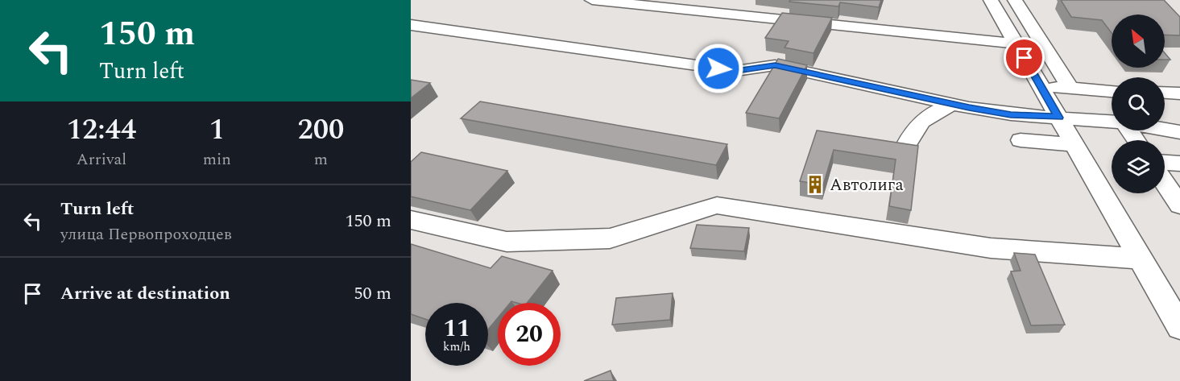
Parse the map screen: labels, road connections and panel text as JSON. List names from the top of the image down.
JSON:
{
  "places": {
    "building": ["Автолига"]
  },
  "north": "top left",
  "page": {
    "turn": ["150 m", "Turn left"],
    "eta": [
      "12:44",
      "Arrival",
      "1",
      "min",
      "200",
      "m"
    ],
    "list": [
      {
        "name": "Turn left",
        "note": "улица Первопроходцев",
        "value": "150 m"
      },
      {
        "name": "Arrive at destination",
        "value": "50 m"
      }
    ],
    "speed": "11 km/h",
    "limit": "20"
  }
}
